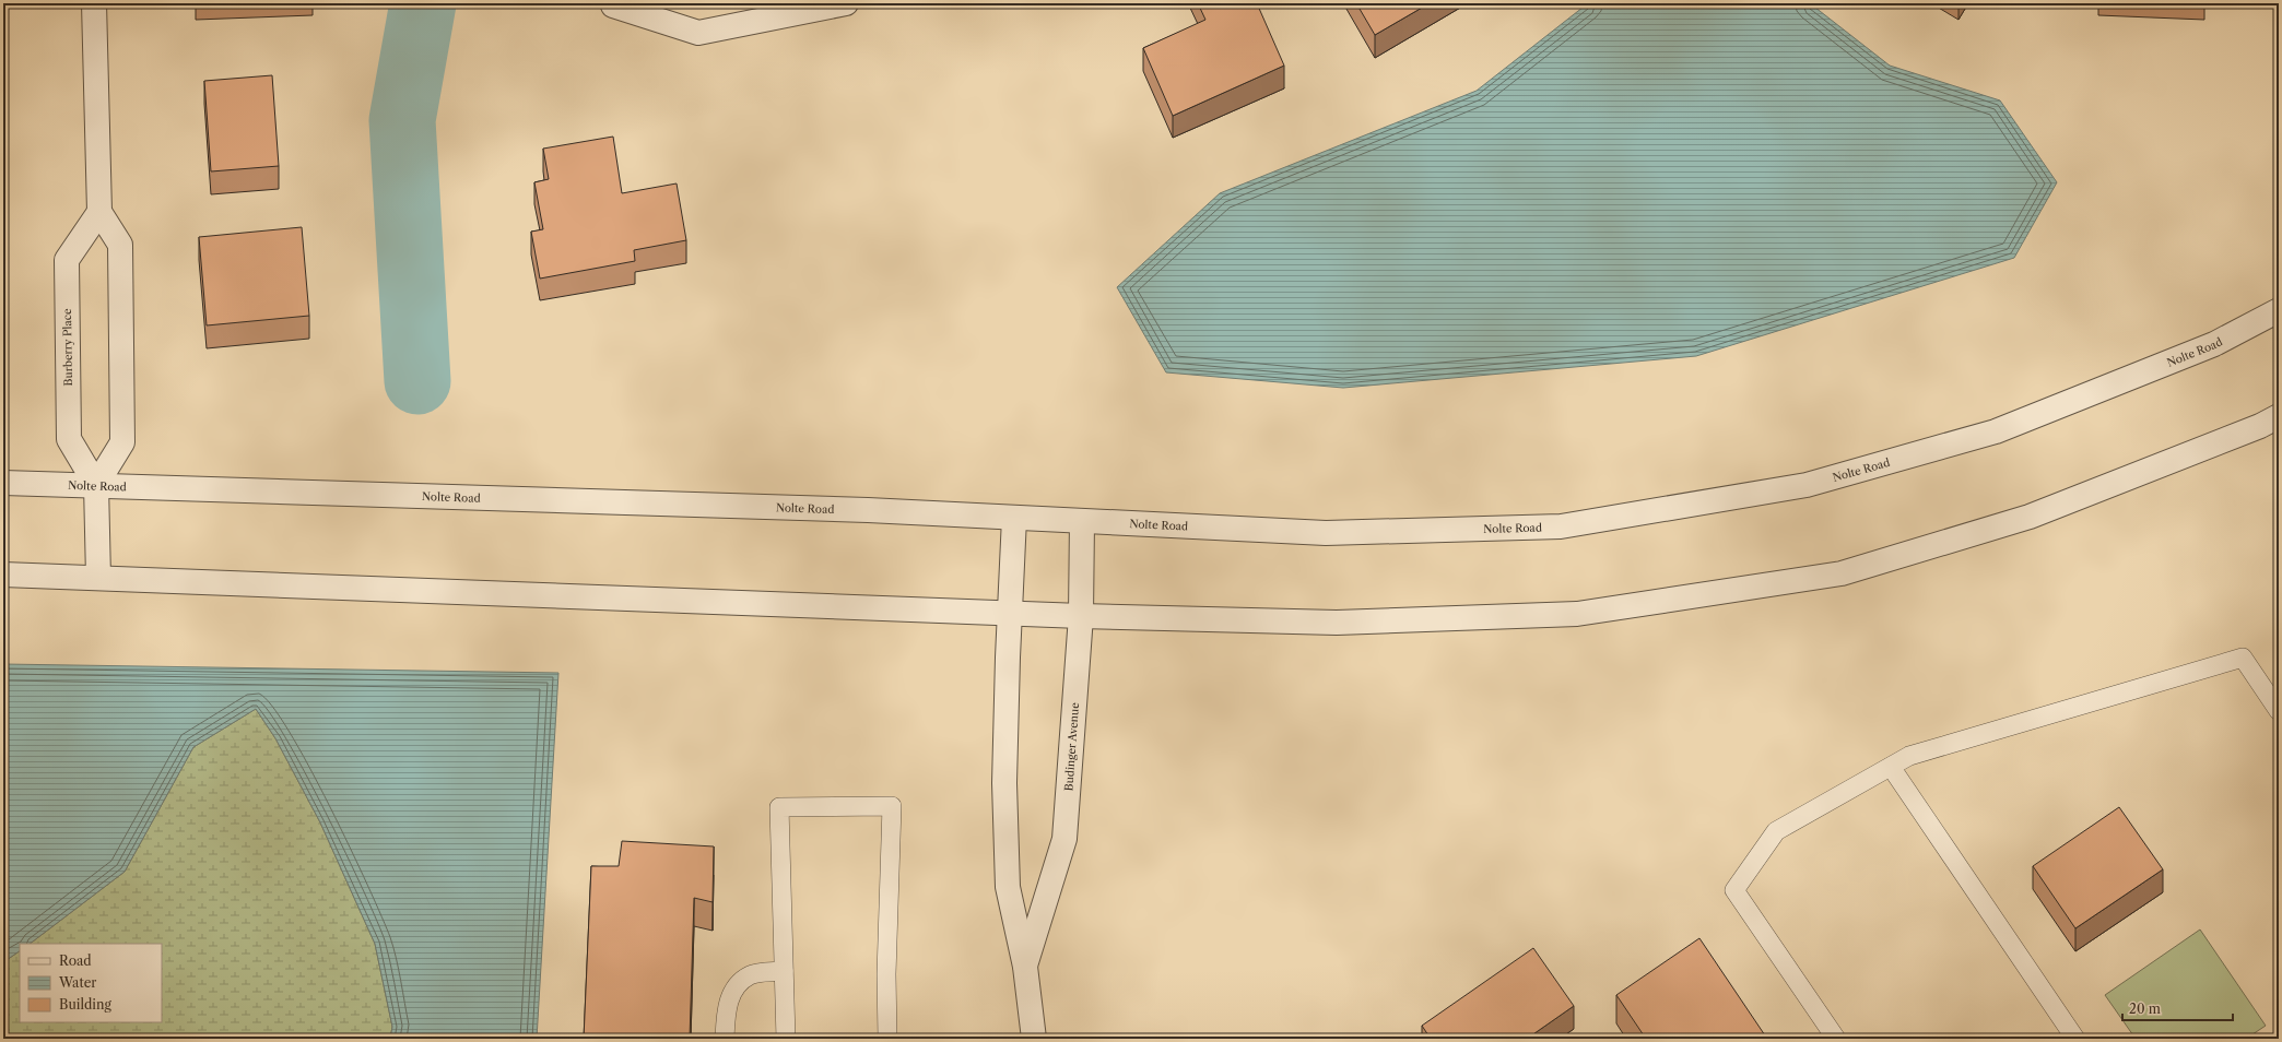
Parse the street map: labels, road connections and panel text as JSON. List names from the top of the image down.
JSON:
{
  "streets": {
    "street": ["Burberry Place", "Nolte Road", "Budinger Avenue"]
  },
  "crossings": [
    ["Burberry Place", "Nolte Road"],
    ["Nolte Road", "Budinger Avenue"]
  ],
  "legend": ["Road", "Water", "Building"],
  "scale_bar": "20 m"
}
